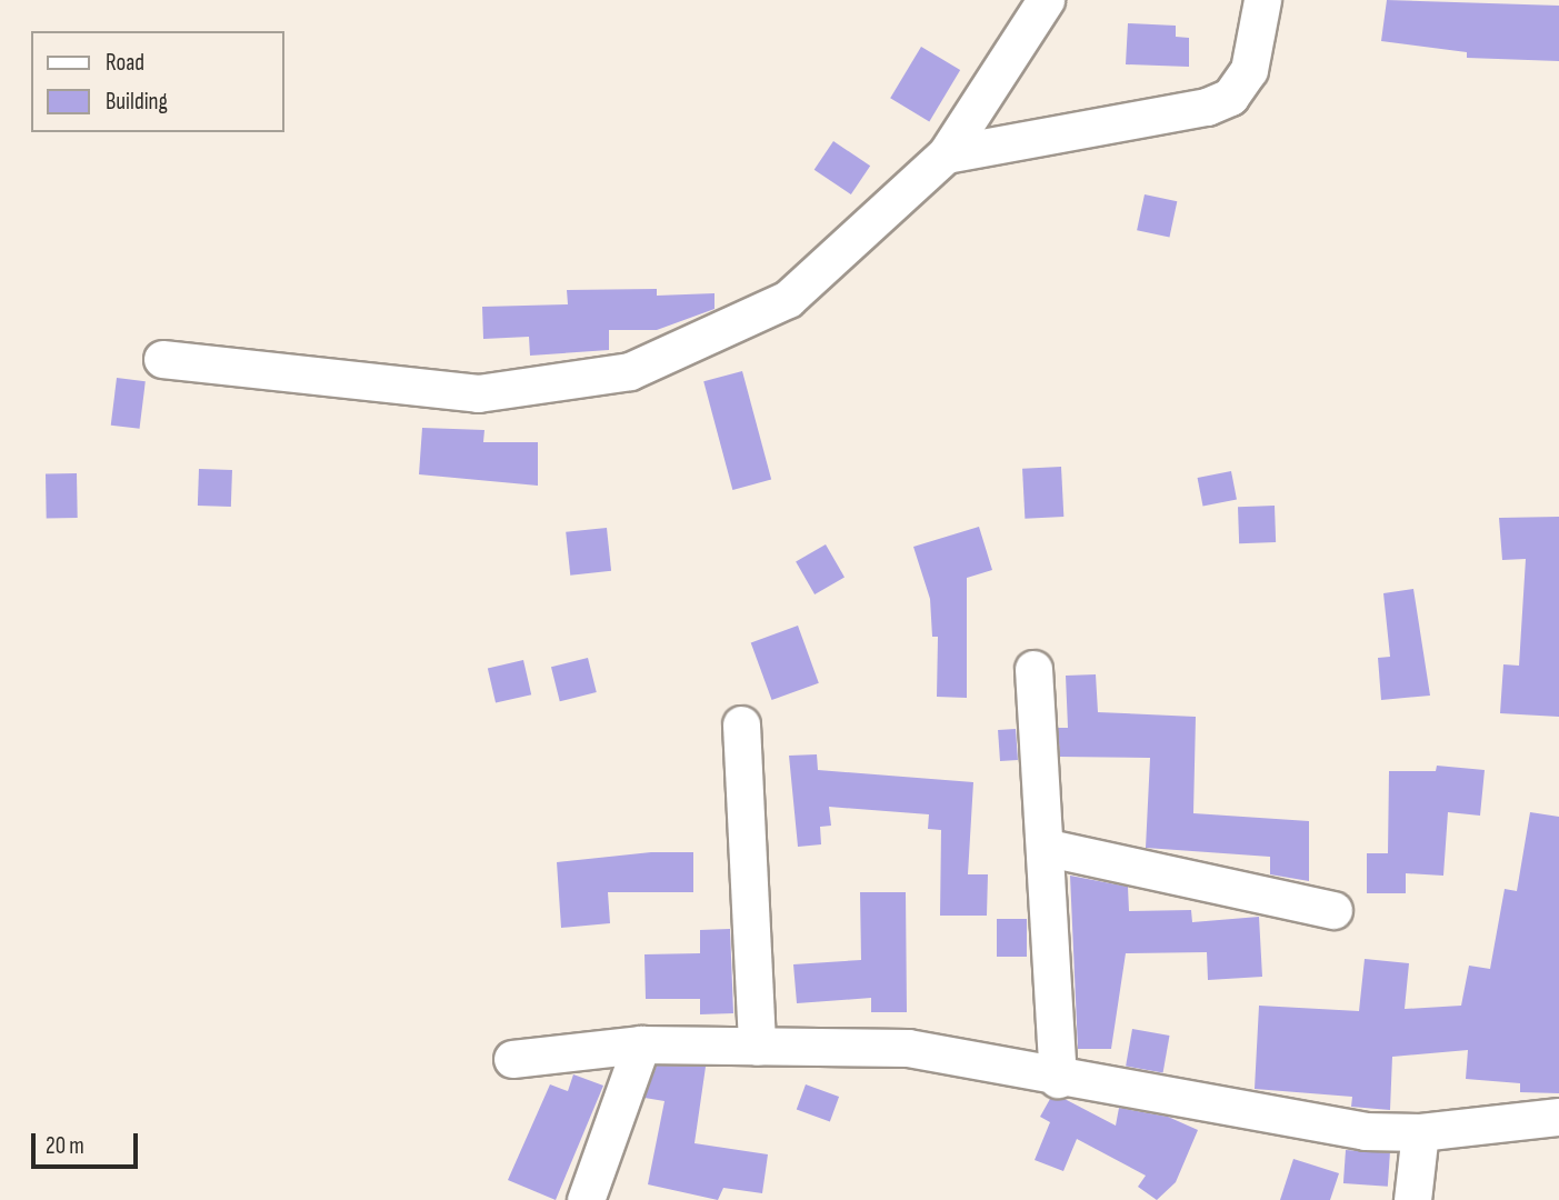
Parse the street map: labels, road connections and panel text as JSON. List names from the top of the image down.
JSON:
{
  "legend": ["Road", "Building"],
  "scale_bar": "20 m"
}
